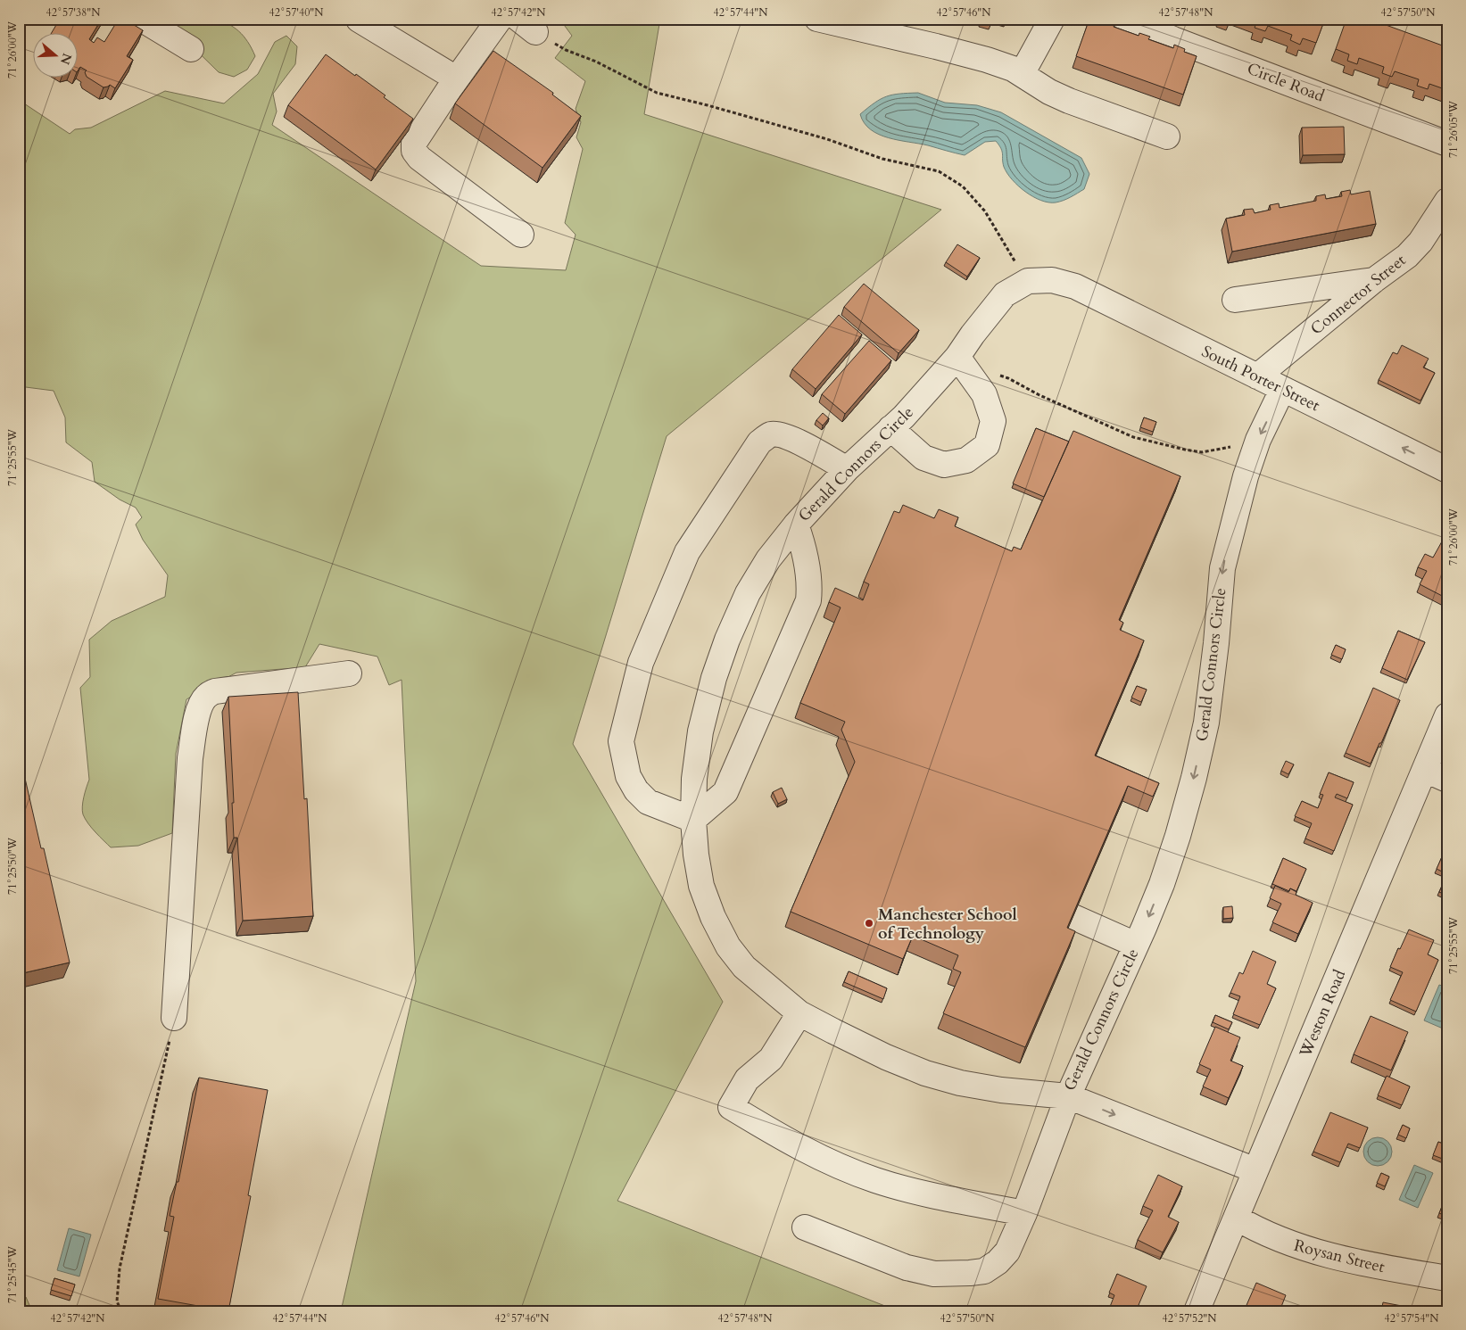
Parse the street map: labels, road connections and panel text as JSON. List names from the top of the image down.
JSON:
{
  "streets": {
    "street": [
      "Circle Road",
      "Connector Street",
      "South Porter Street",
      "Gerald Connors Circle",
      "Weston Road",
      "Roysan Street"
    ]
  },
  "crossings": [
    ["Connector Street", "South Porter Street"],
    ["South Porter Street", "Gerald Connors Circle"],
    ["Weston Road", "Roysan Street"]
  ],
  "one_way": ["South Porter Street"],
  "places": ["Manchester School of Technology"],
  "north": "right",
  "coordinates": [
    "42°57'38\"N",
    "42°57'40\"N",
    "42°57'42\"N",
    "42°57'44\"N",
    "42°57'46\"N",
    "42°57'48\"N",
    "42°57'50\"N",
    "71°26'00\"W",
    "71°26'05\"W",
    "71°25'55\"W",
    "71°25'50\"W",
    "71°25'45\"W",
    "42°57'52\"N",
    "42°57'54\"N"
  ]
}
